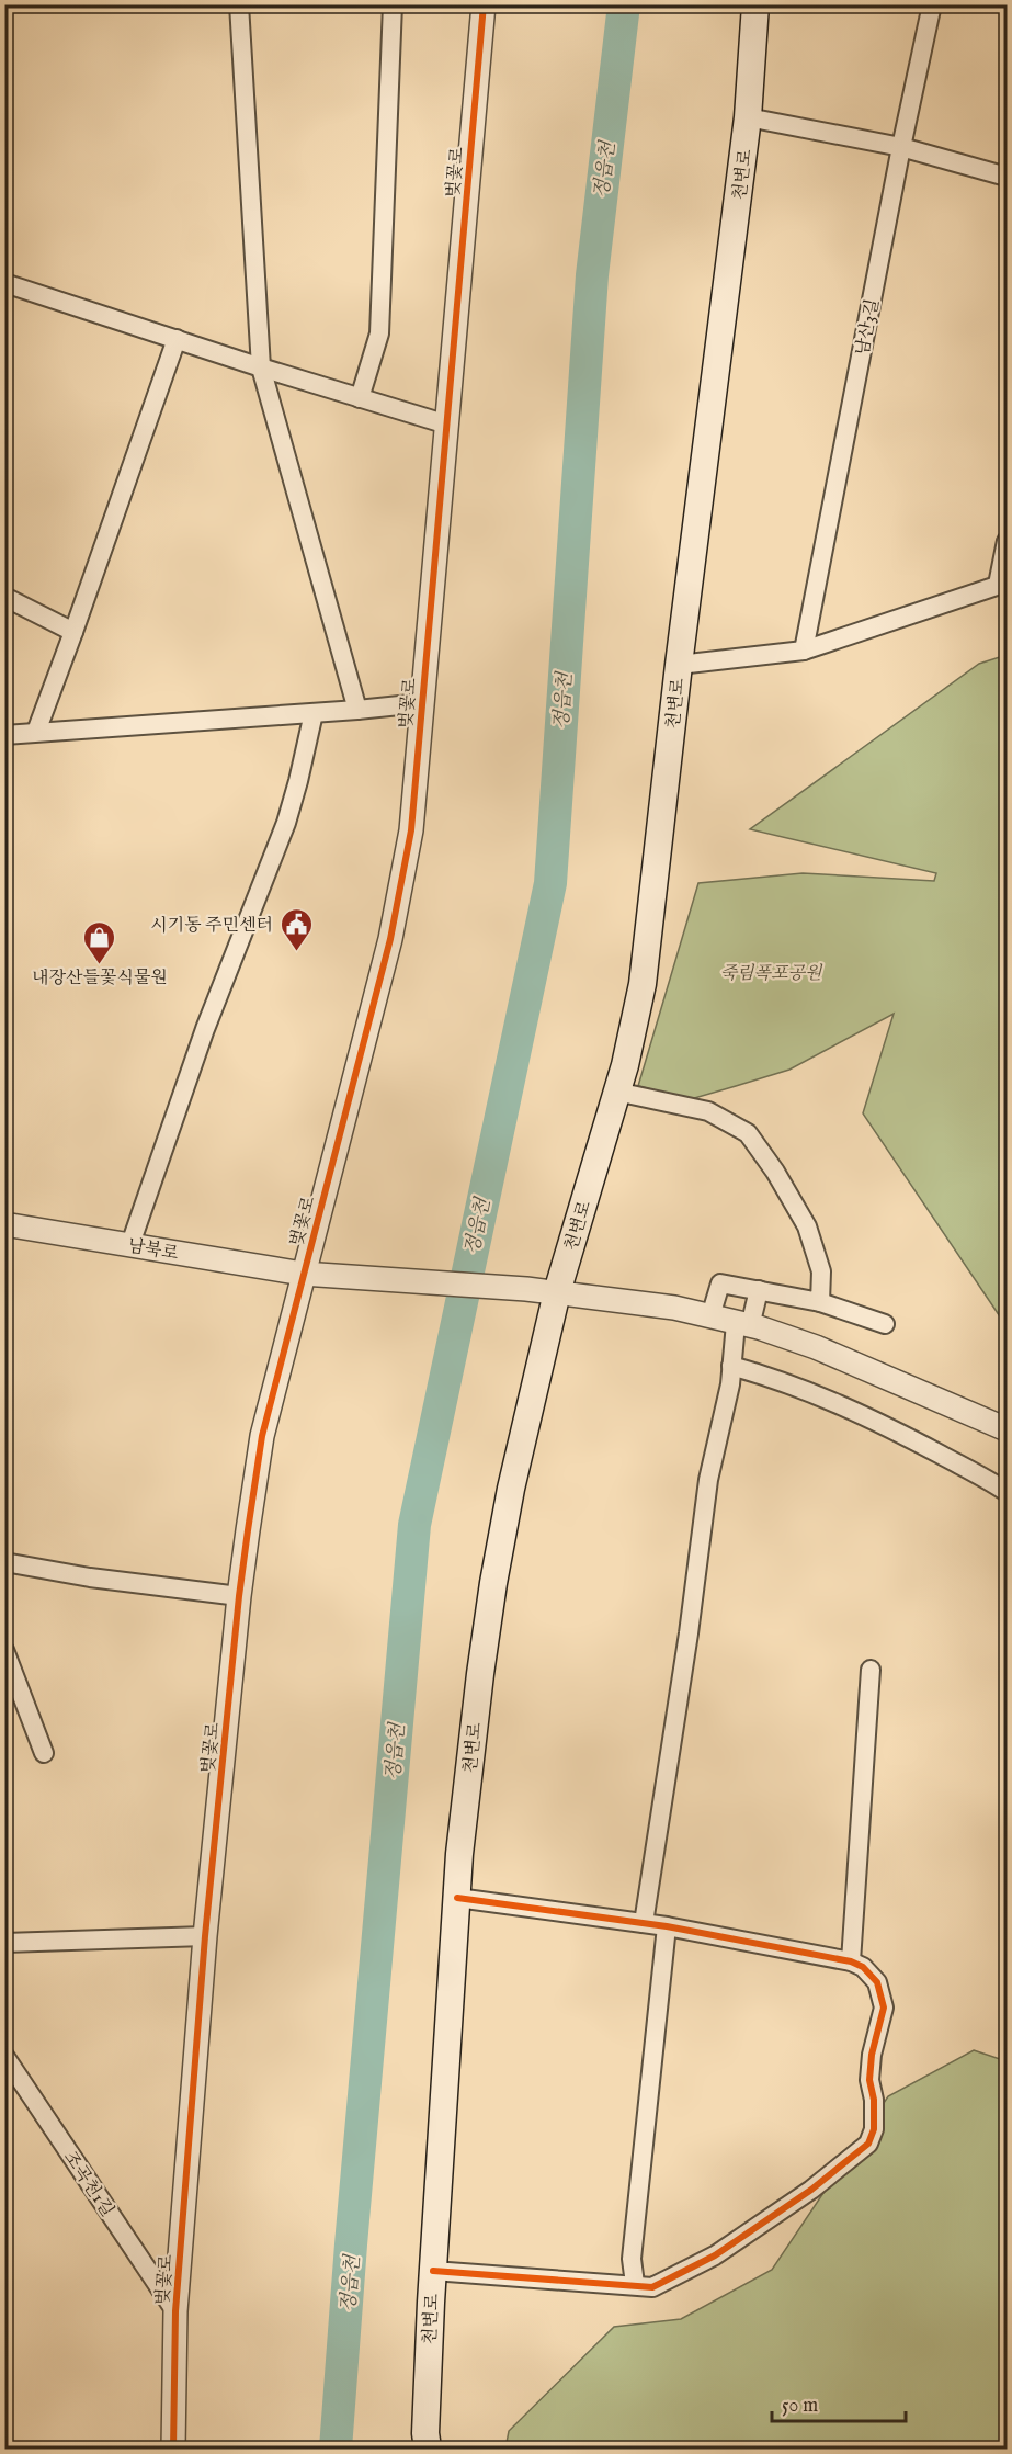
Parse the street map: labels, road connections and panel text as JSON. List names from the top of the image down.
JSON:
{
  "streets": {
    "main road": ["천변로"],
    "street": [
      "벚꽃로",
      "남산3길",
      "남북로",
      "조곡천1길"
    ]
  },
  "crossings": [
    ["벚꽃로", "남북로"],
    ["벚꽃로", "조곡천1길"],
    ["천변로", "남북로"]
  ],
  "water": ["정읍천"],
  "parks": ["죽림폭포공원"],
  "places": {
    "public building": ["시기동 주민센터"],
    "shop": ["내장산들꽃식물원"]
  },
  "scale_bar": "50 m"
}
